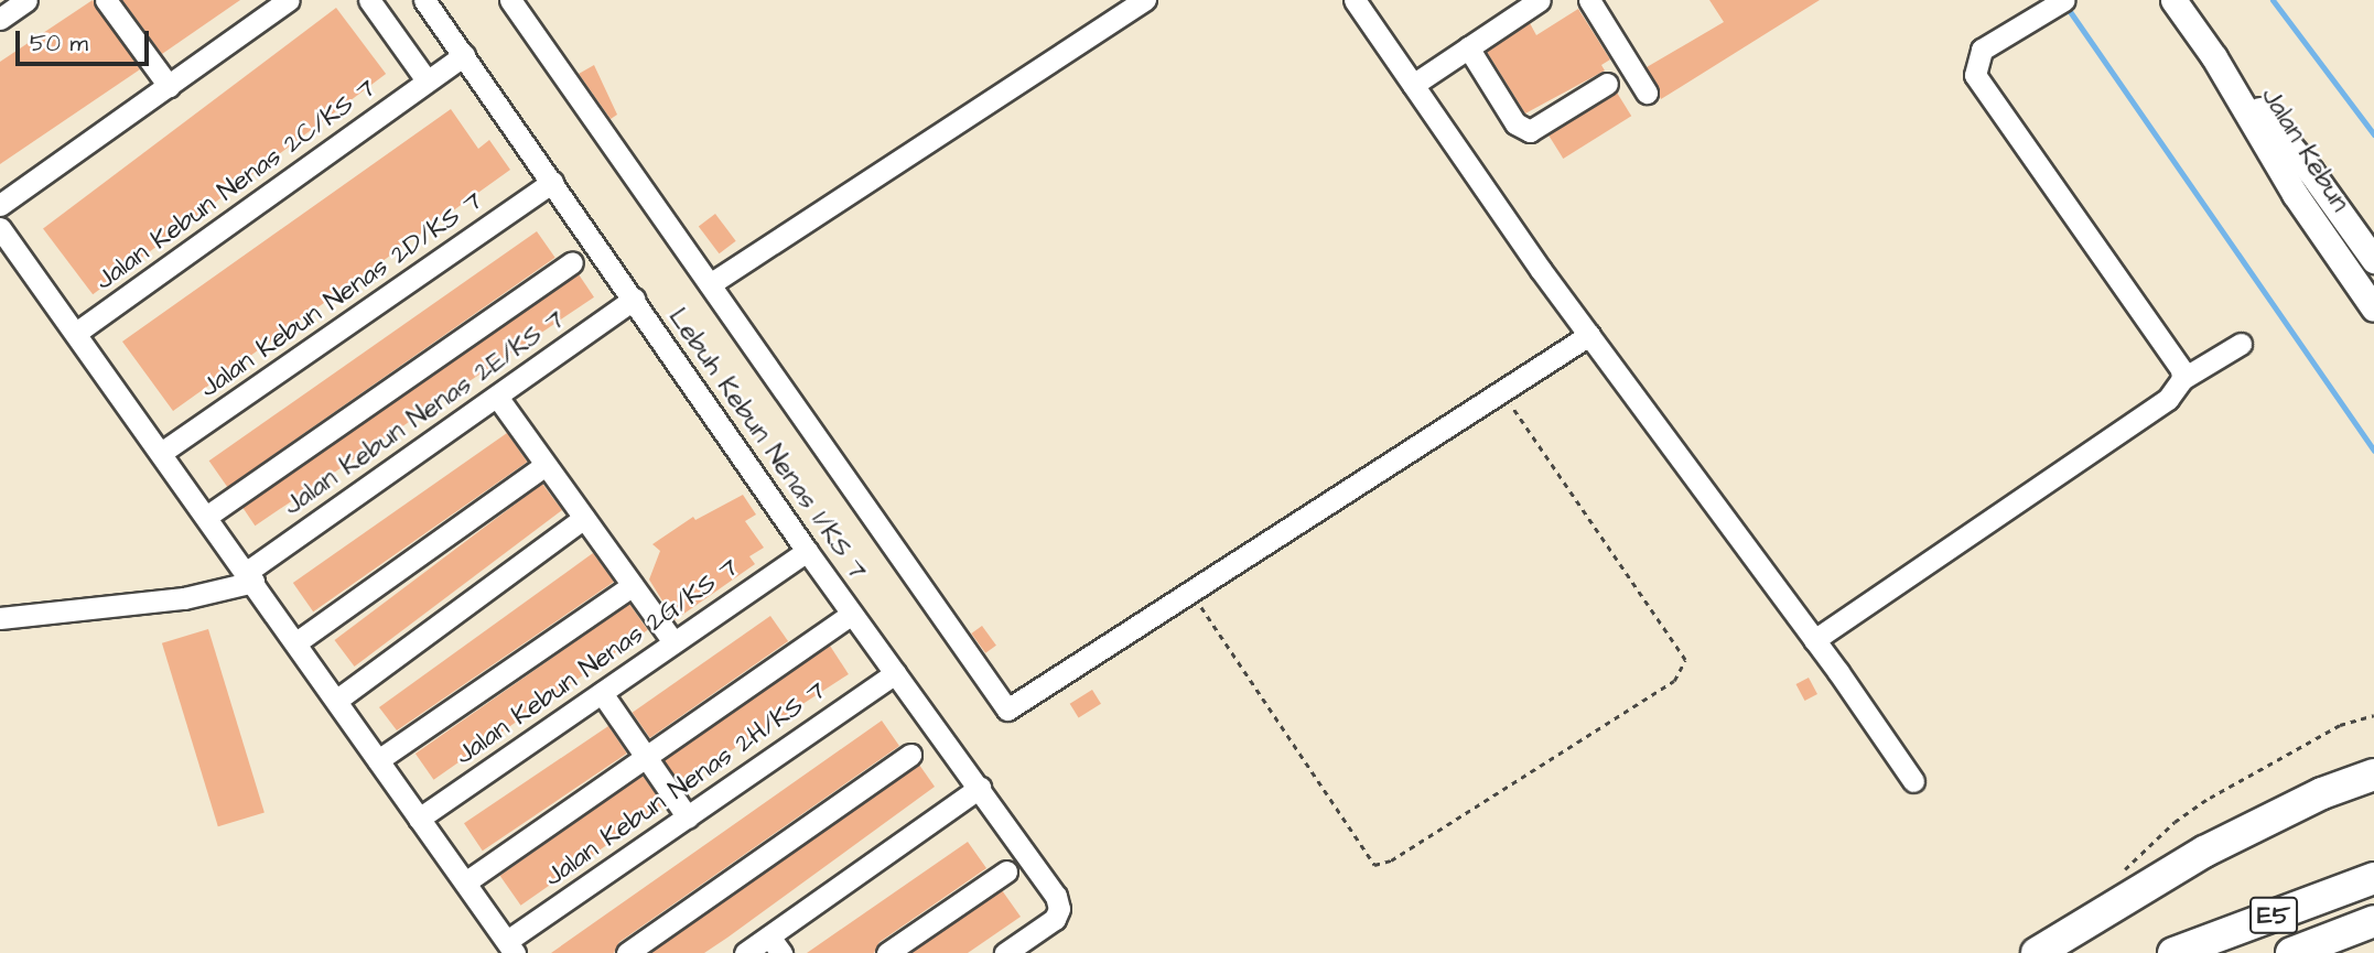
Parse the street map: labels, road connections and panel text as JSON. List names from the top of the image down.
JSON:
{
  "streets": {
    "highway": ["E5"],
    "main road": ["Jalan Kebun"],
    "street": [
      "Jalan Kebun Nenas 2C/KS 7",
      "Jalan Kebun Nenas 2D/KS 7",
      "Jalan Kebun Nenas 2E/KS 7",
      "Lebuh Kebun Nenas 1/KS 7",
      "Jalan Kebun Nenas 2G/KS 7",
      "Jalan Kebun Nenas 2H/KS 7"
    ]
  },
  "crossings": [
    ["Jalan Kebun Nenas 2C/KS 7", "Lebuh Kebun Nenas 1/KS 7"],
    ["Jalan Kebun Nenas 2D/KS 7", "Lebuh Kebun Nenas 1/KS 7"],
    ["Jalan Kebun Nenas 2E/KS 7", "Lebuh Kebun Nenas 1/KS 7"],
    ["Lebuh Kebun Nenas 1/KS 7", "Jalan Kebun Nenas 2G/KS 7"],
    ["Lebuh Kebun Nenas 1/KS 7", "Jalan Kebun Nenas 2H/KS 7"]
  ],
  "scale_bar": "50 m"
}
